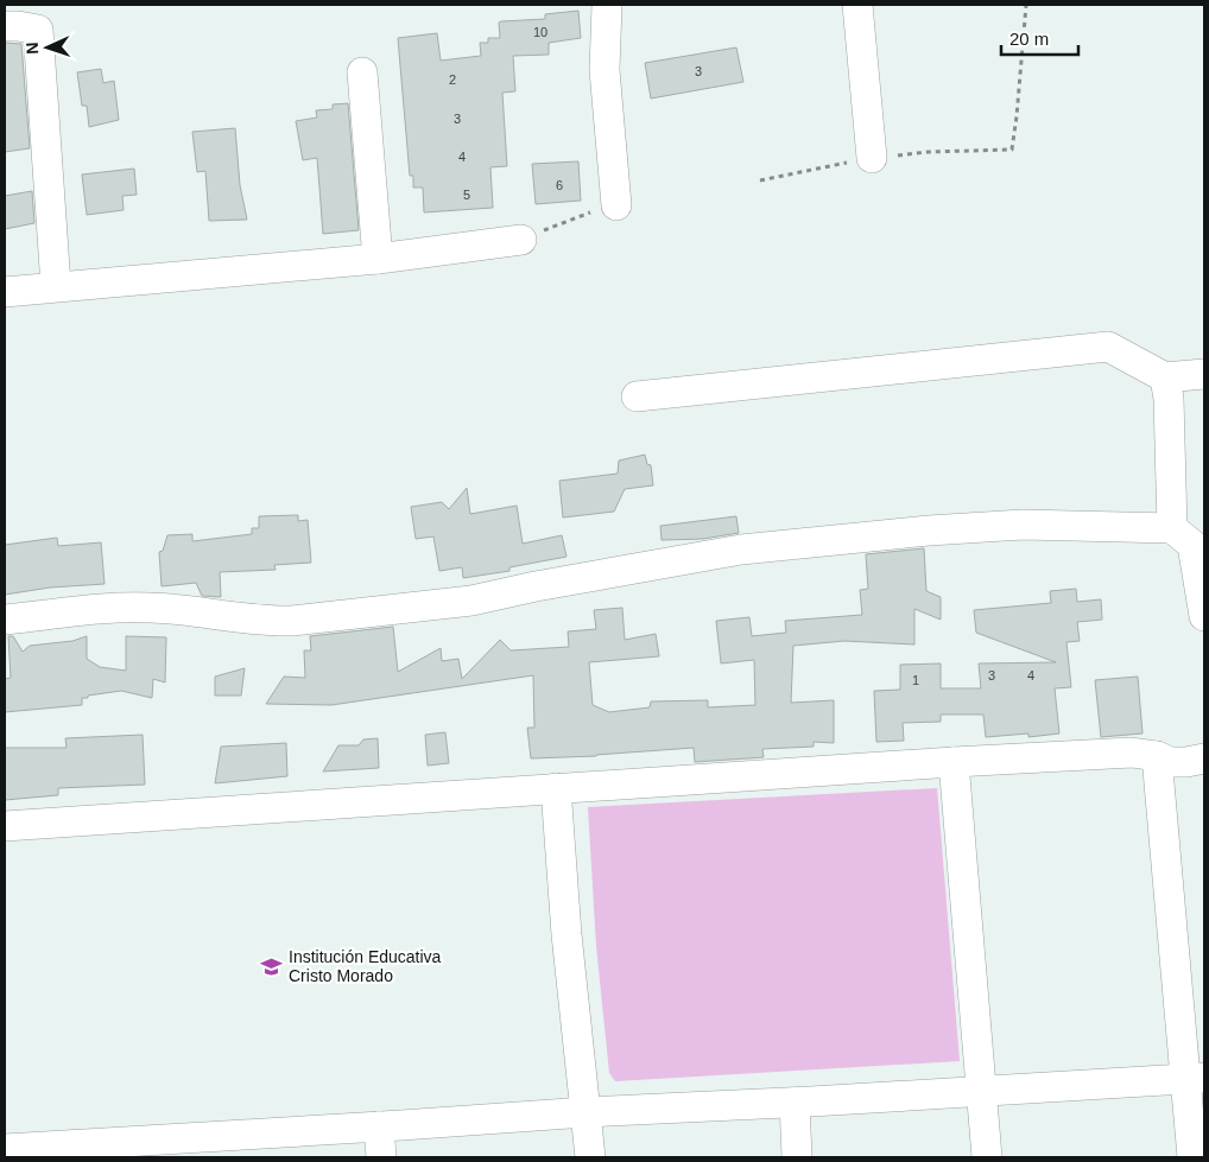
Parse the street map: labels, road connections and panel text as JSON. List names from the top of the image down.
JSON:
{
  "places": {
    "school or university": ["Institución Educativa Cristo Morado"]
  },
  "house_numbers": [
    "10",
    "3",
    "2",
    "3",
    "4",
    "6",
    "5",
    "3",
    "4",
    "1"
  ],
  "scale_bar": "20 m",
  "north": "left"
}
